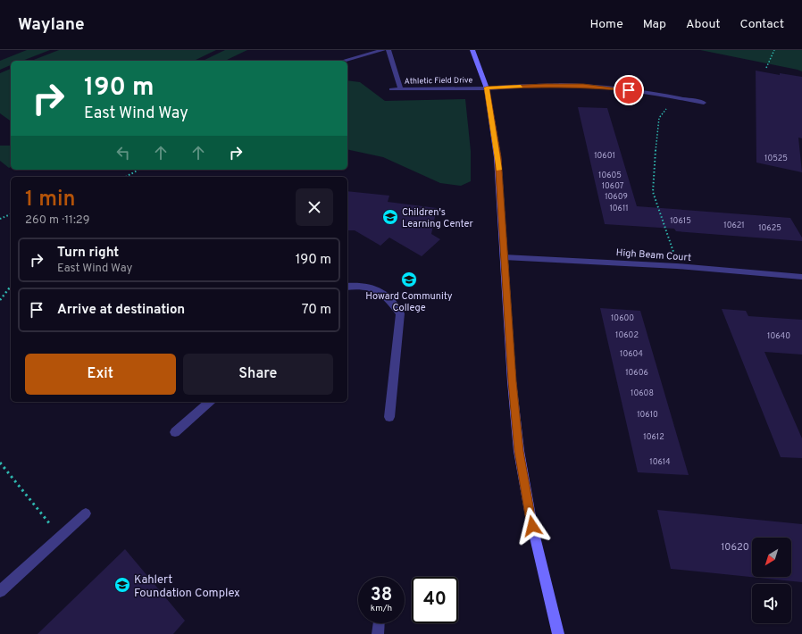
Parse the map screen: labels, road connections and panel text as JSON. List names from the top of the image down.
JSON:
{
  "streets": {
    "street": ["Athletic Field Drive", "High Beam Court"]
  },
  "places": {
    "school or university": ["Children's Learning Center", "Howard Community College", "Kahlert Foundation Complex"]
  },
  "house_numbers": [
    "10601",
    "10525",
    "10605",
    "10607",
    "10609",
    "10611",
    "10615",
    "10621",
    "10625",
    "10600",
    "10602",
    "10640",
    "10604",
    "10606",
    "10608",
    "10610",
    "10612",
    "10614",
    "10620"
  ],
  "north": "bottom left",
  "page": {
    "header": "Waylane",
    "nav": [
      "Home",
      "Map",
      "About",
      "Contact"
    ],
    "turn": ["190 m", "East Wind Way"],
    "heading": ["1 min", "260 m · 11:29"],
    "list": [
      {
        "name": "Turn right",
        "note": "East Wind Way",
        "value": "190 m"
      },
      {
        "name": "Arrive at destination",
        "value": "70 m"
      }
    ],
    "buttons": ["Exit", "Share"],
    "speed": "38 km/h",
    "limit": "40"
  }
}
